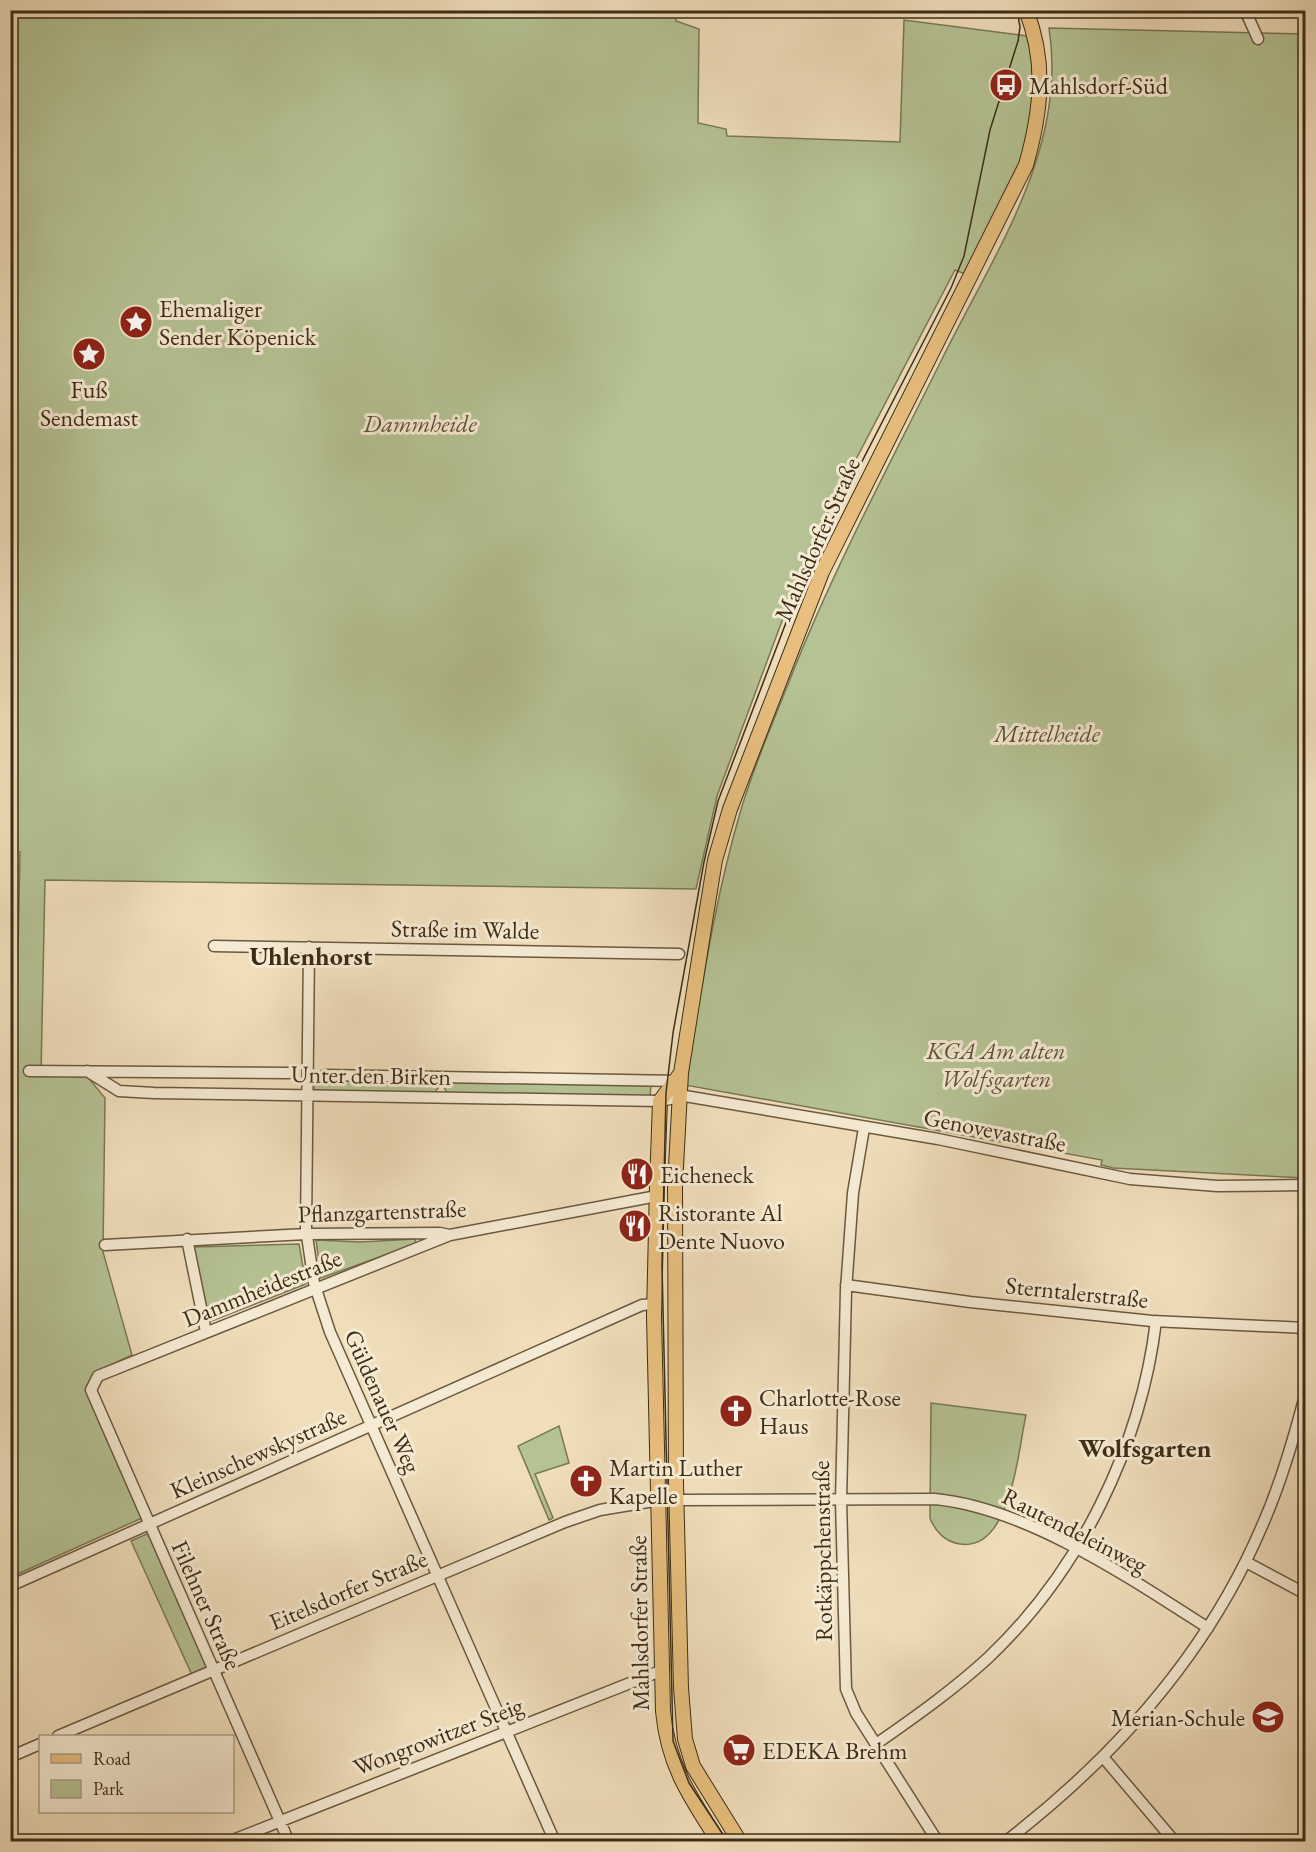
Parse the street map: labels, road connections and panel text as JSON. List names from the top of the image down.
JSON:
{
  "streets": {
    "main road": ["Mahlsdorfer Straße"],
    "street": [
      "Straße im Walde",
      "Unter den Birken",
      "Genovevastraße",
      "Pflanzgartenstraße",
      "Dammheidestraße",
      "Sterntalerstraße",
      "Güldenauer Weg",
      "Kleinschewskystraße",
      "Rautendeleinweg",
      "Rotkäppchenstraße",
      "Eitelsdorfer Straße",
      "Filehner Straße",
      "Wongrowitzer Steig"
    ]
  },
  "crossings": [
    ["Mahlsdorfer Straße", "Unter den Birken"],
    ["Mahlsdorfer Straße", "Genovevastraße"],
    ["Mahlsdorfer Straße", "Pflanzgartenstraße"],
    ["Mahlsdorfer Straße", "Kleinschewskystraße"],
    ["Mahlsdorfer Straße", "Rautendeleinweg"],
    ["Mahlsdorfer Straße", "Eitelsdorfer Straße"],
    ["Mahlsdorfer Straße", "Wongrowitzer Steig"],
    ["Straße im Walde", "Güldenauer Weg"],
    ["Unter den Birken", "Genovevastraße"],
    ["Unter den Birken", "Güldenauer Weg"],
    ["Genovevastraße", "Rotkäppchenstraße"],
    ["Pflanzgartenstraße", "Dammheidestraße"],
    ["Pflanzgartenstraße", "Güldenauer Weg"],
    ["Dammheidestraße", "Güldenauer Weg"],
    ["Dammheidestraße", "Filehner Straße"],
    ["Sterntalerstraße", "Rotkäppchenstraße"],
    ["Güldenauer Weg", "Kleinschewskystraße"],
    ["Güldenauer Weg", "Eitelsdorfer Straße"],
    ["Güldenauer Weg", "Wongrowitzer Steig"],
    ["Kleinschewskystraße", "Filehner Straße"],
    ["Rautendeleinweg", "Rotkäppchenstraße"],
    ["Eitelsdorfer Straße", "Filehner Straße"],
    ["Filehner Straße", "Wongrowitzer Steig"]
  ],
  "districts": ["Uhlenhorst", "Wolfsgarten"],
  "parks": ["Dammheide", "Mittelheide", "KGA Am alten Wolfsgarten"],
  "places": {
    "bus stop": ["Mahlsdorf-Süd"],
    "place": ["Ehemaliger Sender Köpenick", "Fuß Sendemast"],
    "restaurant": ["Eicheneck", "Ristorante Al Dente Nuovo"],
    "church": ["Charlotte-Rose Haus", "Martin Luther Kapelle"],
    "school or university": ["Merian-Schule"],
    "supermarket": ["EDEKA Brehm"]
  },
  "legend": ["Road", "Park"]
}
